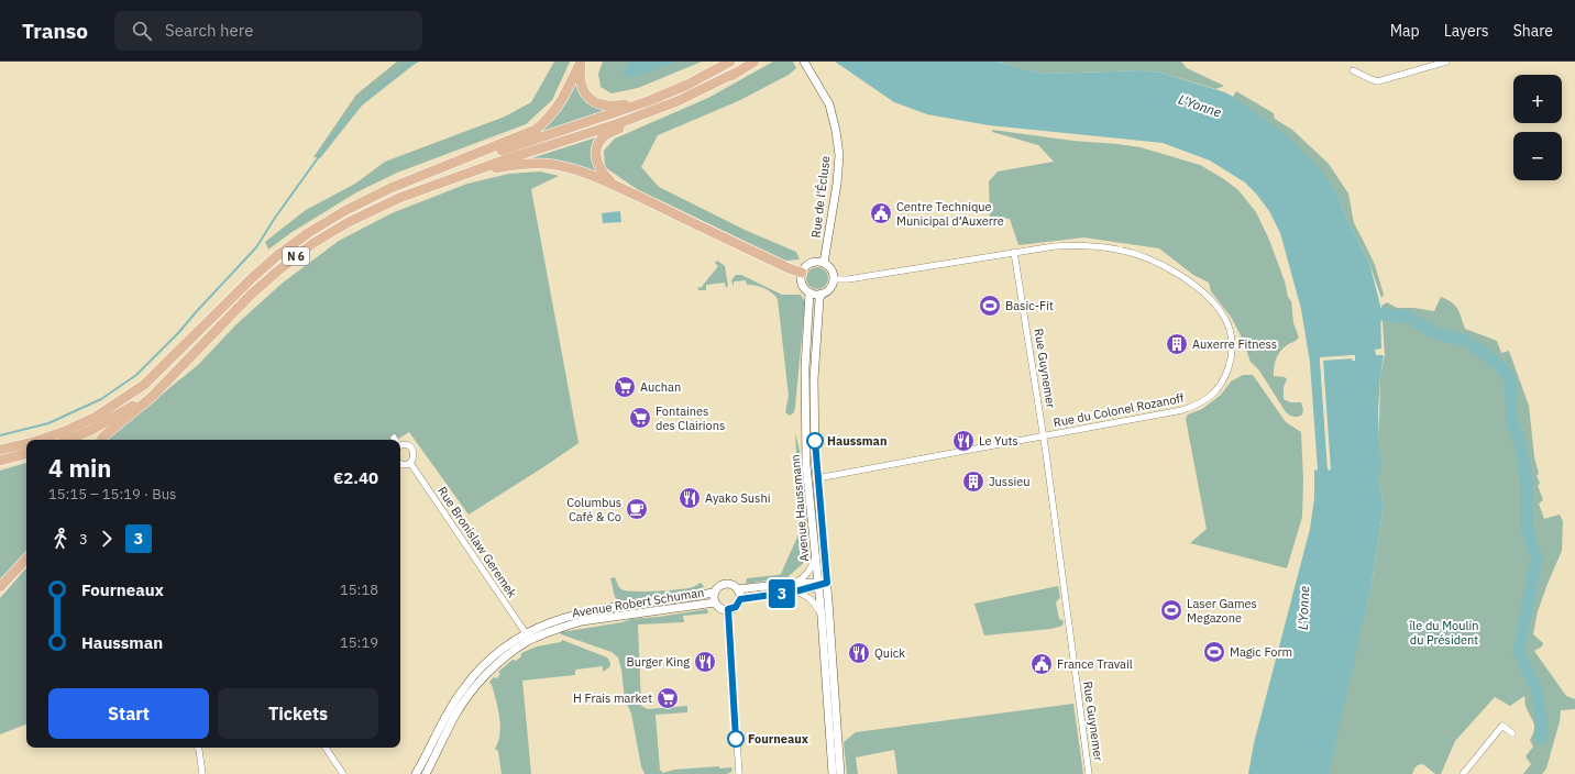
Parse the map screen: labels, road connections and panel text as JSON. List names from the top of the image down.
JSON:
{
  "streets": {
    "main road": ["N 6"],
    "street": [
      "Rue de l'Écluse",
      "Rue Guynemer",
      "Rue du Colonel Rozanoff",
      "Avenue Haussmann",
      "Rue Bronislaw Geremek",
      "Avenue Robert Schuman"
    ]
  },
  "crossings": [
    ["Rue de l'Écluse", "Avenue Haussmann"],
    ["Rue Guynemer", "Rue du Colonel Rozanoff"],
    ["Rue du Colonel Rozanoff", "Avenue Haussmann"],
    ["Rue Bronislaw Geremek", "Avenue Robert Schuman"]
  ],
  "water": ["L'Yonne"],
  "parks": ["île du Moulin du Président"],
  "places": {
    "public building": ["Centre Technique Municipal d’Auxerre", "France Travail"],
    "sports": ["Basic-Fit", "Laser Games Megazone", "Magic Form"],
    "building": ["Auxerre Fitness", "Jussieu"],
    "supermarket": ["Auchan", "Fontaines des Clairions", "H Frais market"],
    "other": ["Haussman", "Fourneaux"],
    "restaurant": [
      "Le Yuts",
      "Ayako Sushi",
      "Quick",
      "Burger King"
    ],
    "cafe": ["Columbus Café & Co"]
  },
  "lines": ["bus line 3"],
  "page": {
    "header": "Transo",
    "search": "Search here",
    "nav": ["Map", "Layers", "Share"],
    "on_map": "3",
    "map_buttons": ["+", "−"],
    "heading": ["4 min", "15:15 – 15:19 · Bus", "€2.40"],
    "legs": ["3", "3"],
    "list": [
      {
        "name": "Fourneaux",
        "value": "15:18"
      },
      {
        "name": "Haussman",
        "value": "15:19"
      }
    ],
    "buttons": ["Start", "Tickets"]
  }
}
